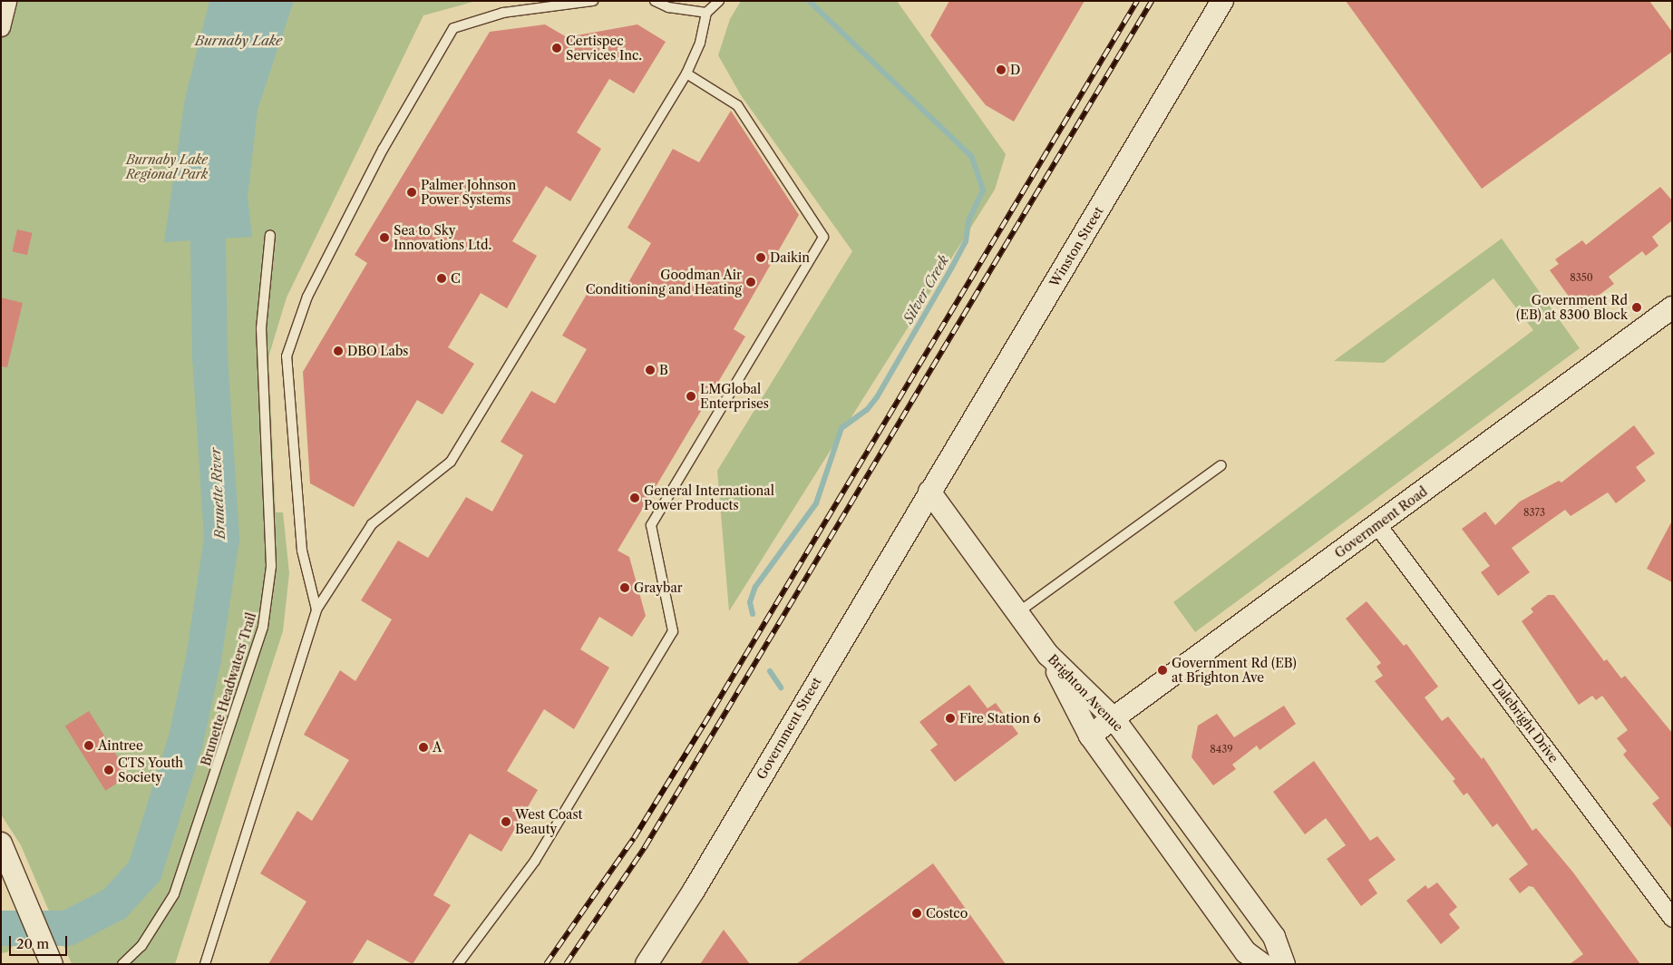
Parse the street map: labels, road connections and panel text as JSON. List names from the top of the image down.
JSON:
{
  "streets": {
    "street": [
      "Winston Street",
      "Government Road",
      "Brighton Avenue",
      "Dalebright Drive",
      "Government Street"
    ],
    "lane": ["Brunette Headwaters Trail"]
  },
  "crossings": [
    ["Winston Street", "Brighton Avenue"],
    ["Winston Street", "Government Street"],
    ["Government Road", "Brighton Avenue"],
    ["Government Road", "Dalebright Drive"],
    ["Brighton Avenue", "Government Street"]
  ],
  "water": ["Burnaby Lake", "Silver Creek", "Brunette River"],
  "parks": ["Burnaby Lake Regional Park"],
  "places": [
    "Certispec Services Inc.",
    "D",
    "Palmer Johnson Power Systems",
    "Sea to Sky Innovations Ltd.",
    "Daikin",
    "C",
    "Goodman Air Conditioning and Heating",
    "Government Rd (EB) at 8300 Block",
    "DBO Labs",
    "B",
    "LMGlobal Enterprises",
    "General International Power Products",
    "Graybar",
    "Government Rd (EB) at Brighton Ave",
    "Fire Station 6",
    "Aintree",
    "A",
    "CTS Youth Society",
    "West Coast Beauty",
    "Costco"
  ],
  "house_numbers": ["8350", "8373", "8439"],
  "scale_bar": "20 m"
}
